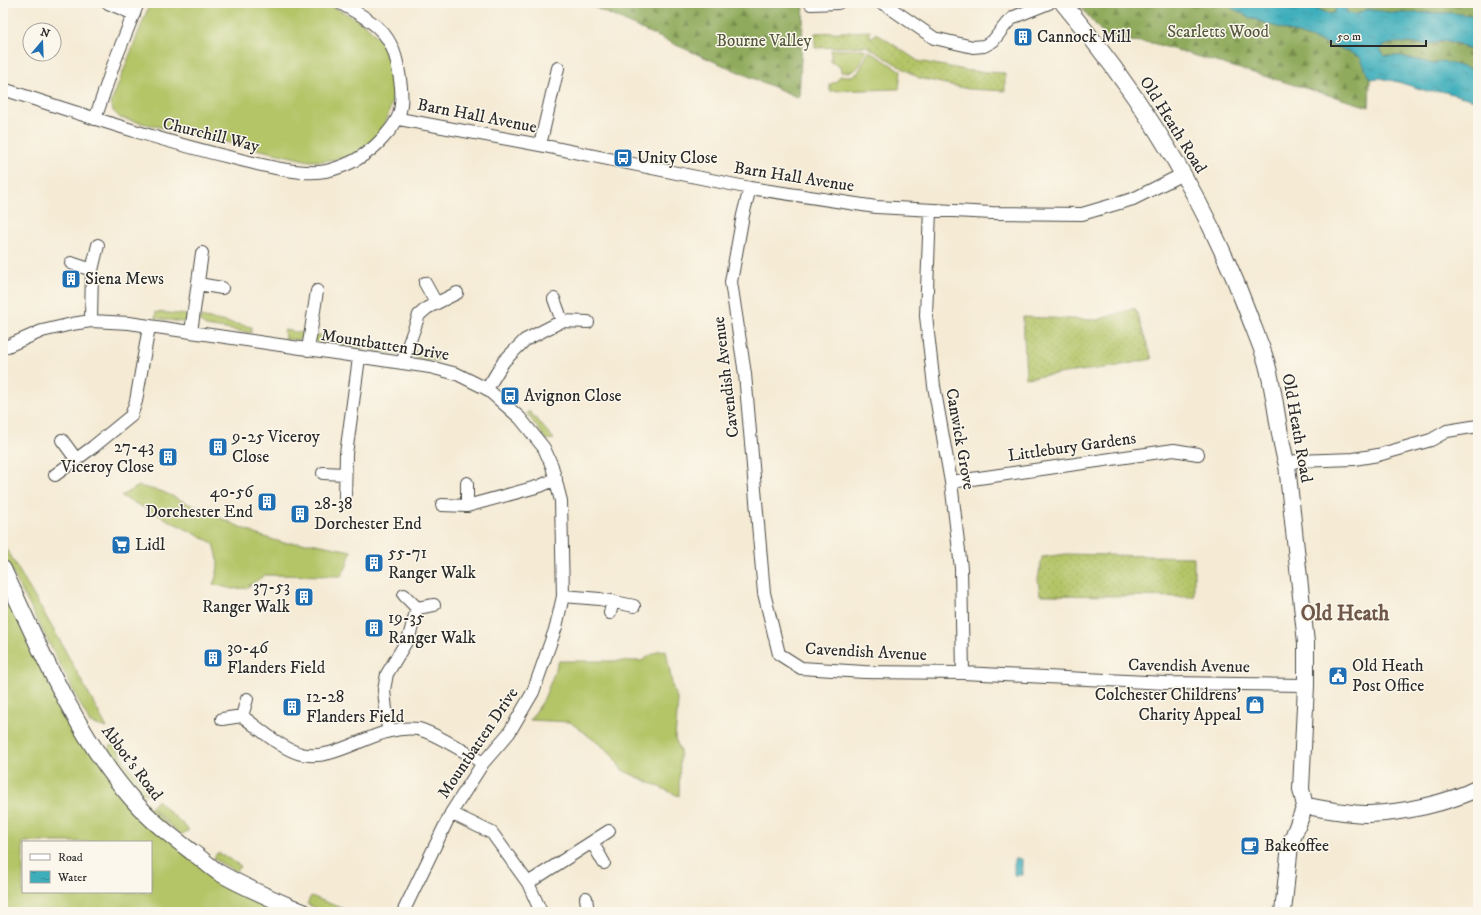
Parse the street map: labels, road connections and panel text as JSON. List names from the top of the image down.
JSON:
{
  "streets": {
    "street": [
      "Barn Hall Avenue",
      "Old Heath Road",
      "Churchill Way",
      "Mountbatten Drive",
      "Cavendish Avenue",
      "Canwick Grove",
      "Littlebury Gardens",
      "Abbot's Road"
    ]
  },
  "crossings": [
    ["Barn Hall Avenue", "Old Heath Road"],
    ["Barn Hall Avenue", "Churchill Way"],
    ["Barn Hall Avenue", "Cavendish Avenue"],
    ["Barn Hall Avenue", "Canwick Grove"],
    ["Old Heath Road", "Cavendish Avenue"],
    ["Cavendish Avenue", "Canwick Grove"],
    ["Canwick Grove", "Littlebury Gardens"]
  ],
  "districts": ["Old Heath"],
  "parks": ["Scarletts Wood", "Bourne Valley"],
  "places": {
    "building": [
      "Cannock Mill",
      "Siena Mews",
      "9-25 Viceroy Close",
      "27-43 Viceroy Close",
      "40-56 Dorchester End",
      "28-38 Dorchester End",
      "55-71 Ranger Walk",
      "37-53 Ranger Walk",
      "19-35 Ranger Walk",
      "30-46 Flanders Field",
      "12-28 Flanders Field"
    ],
    "bus stop": ["Unity Close", "Avignon Close"],
    "supermarket": ["Lidl"],
    "public building": ["Old Heath Post Office"],
    "shop": ["Colchester Childrens' Charity Appeal"],
    "cafe": ["Bakeoffee"]
  },
  "legend": ["Road", "Water"],
  "scale_bar": "50 m",
  "north": "top"
}
